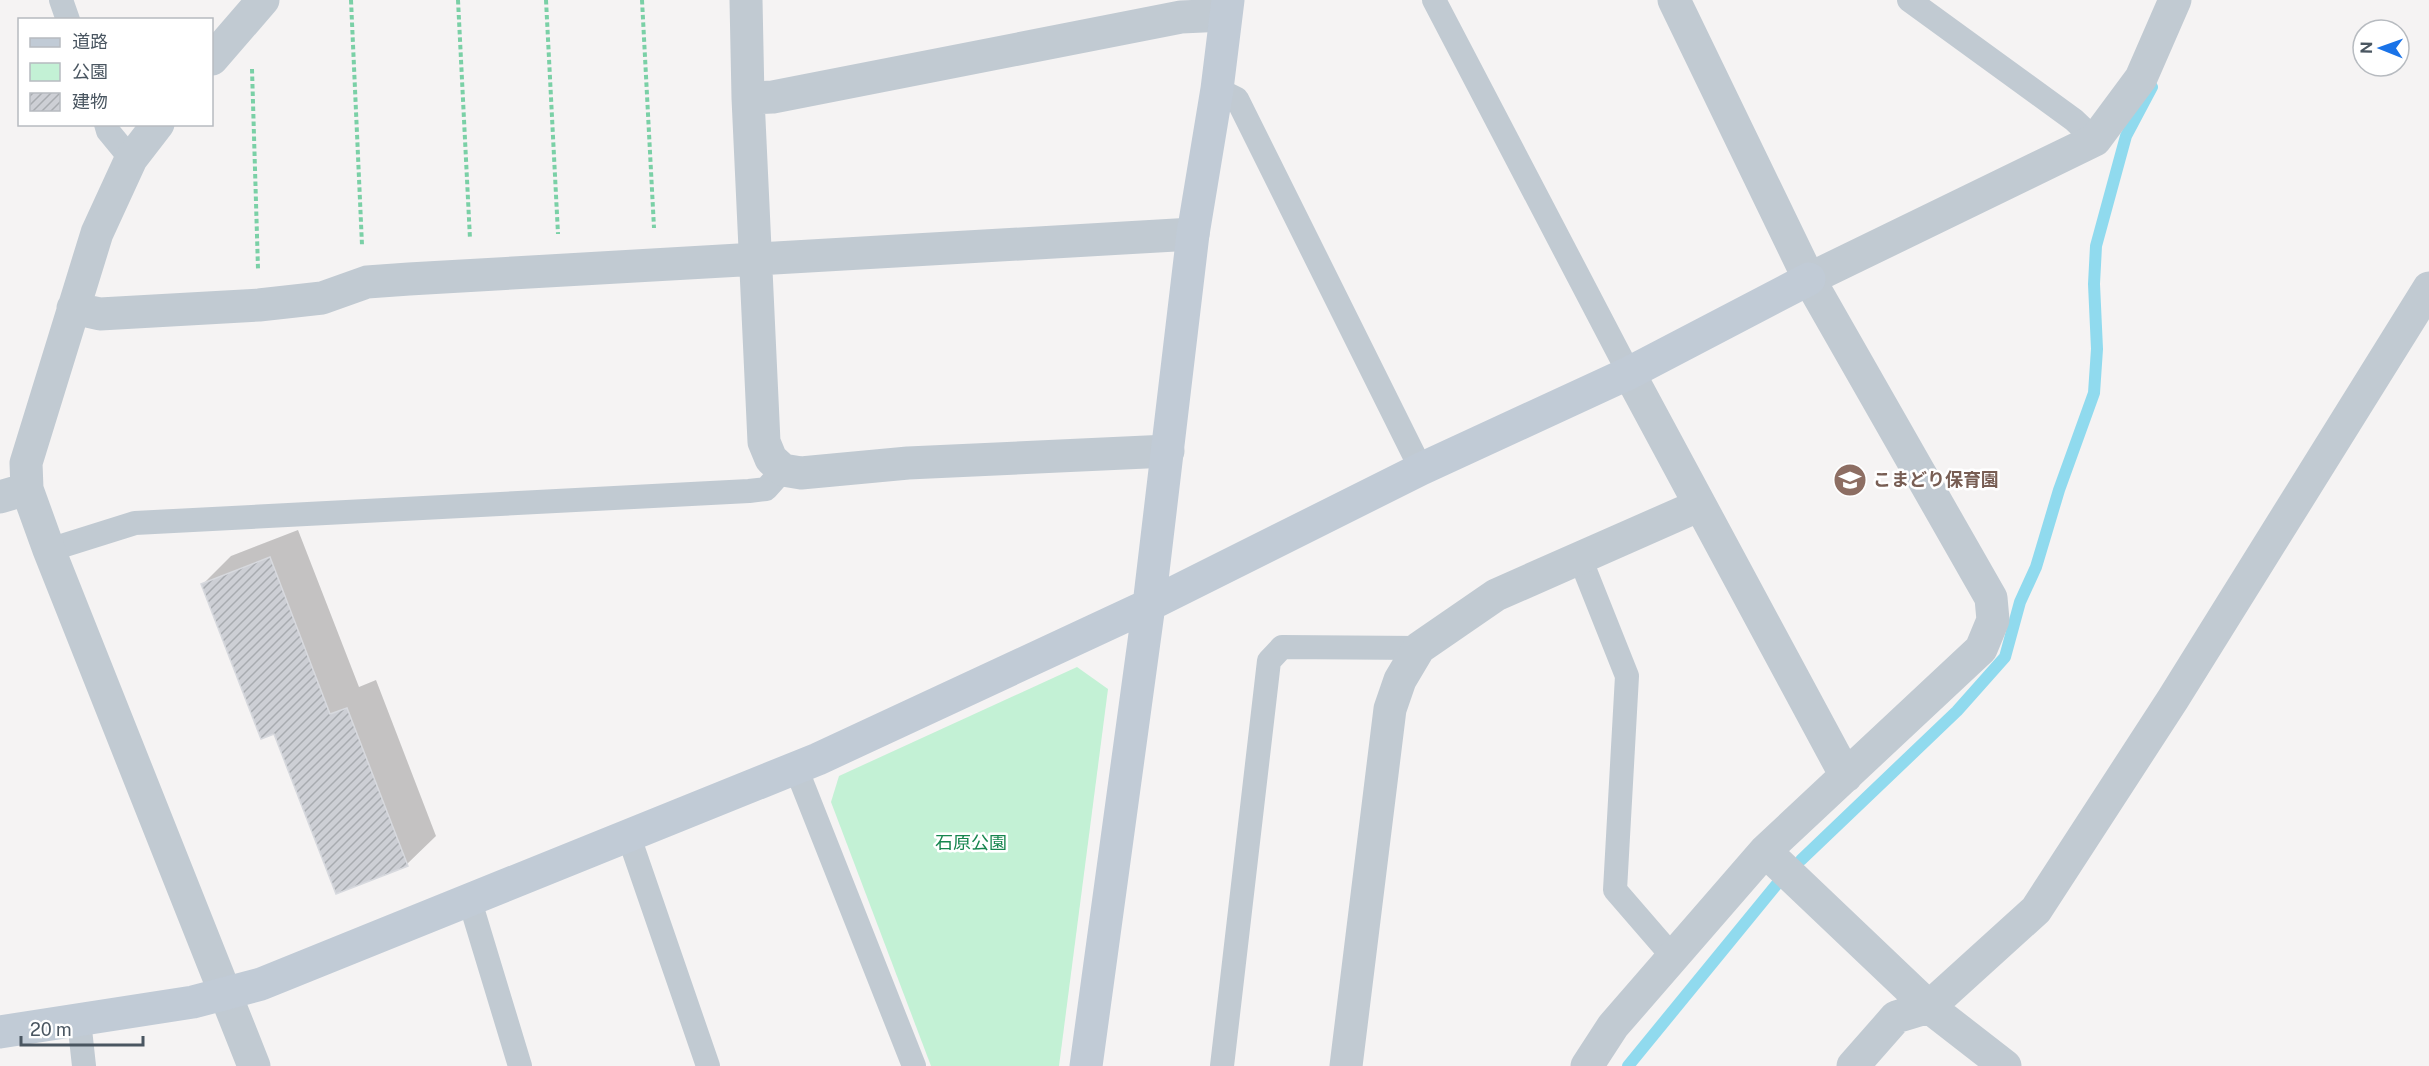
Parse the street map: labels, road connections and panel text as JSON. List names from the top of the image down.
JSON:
{
  "parks": ["石原公園"],
  "places": {
    "school or university": ["こまどり保育園"]
  },
  "legend": ["道路", "公園", "建物"],
  "scale_bar": "20 m",
  "north": "left"
}
